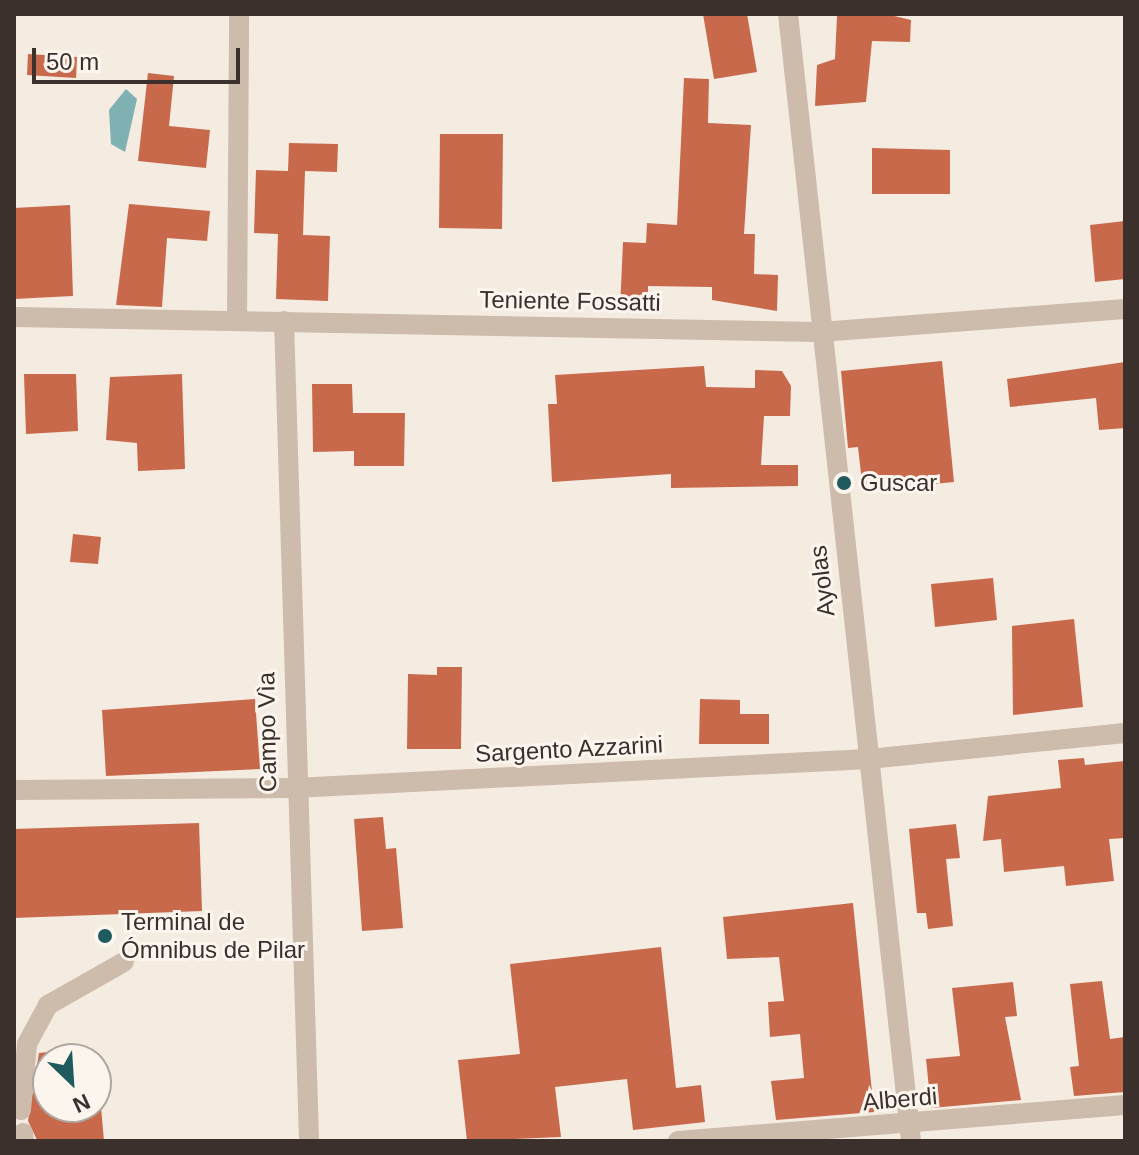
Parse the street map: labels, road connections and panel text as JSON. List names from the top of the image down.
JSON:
{
  "streets": {
    "street": [
      "Teniente Fossatti",
      "Ayolas",
      "Campo Vìa",
      "Sargento Azzarini",
      "Alberdi"
    ]
  },
  "crossings": [
    ["Teniente Fossatti", "Ayolas"],
    ["Teniente Fossatti", "Campo Vìa"],
    ["Ayolas", "Sargento Azzarini"],
    ["Ayolas", "Alberdi"],
    ["Campo Vìa", "Sargento Azzarini"]
  ],
  "places": ["Guscar", "Terminal de Ómnibus de Pilar"],
  "scale_bar": "50 m",
  "north": "bottom right"
}
